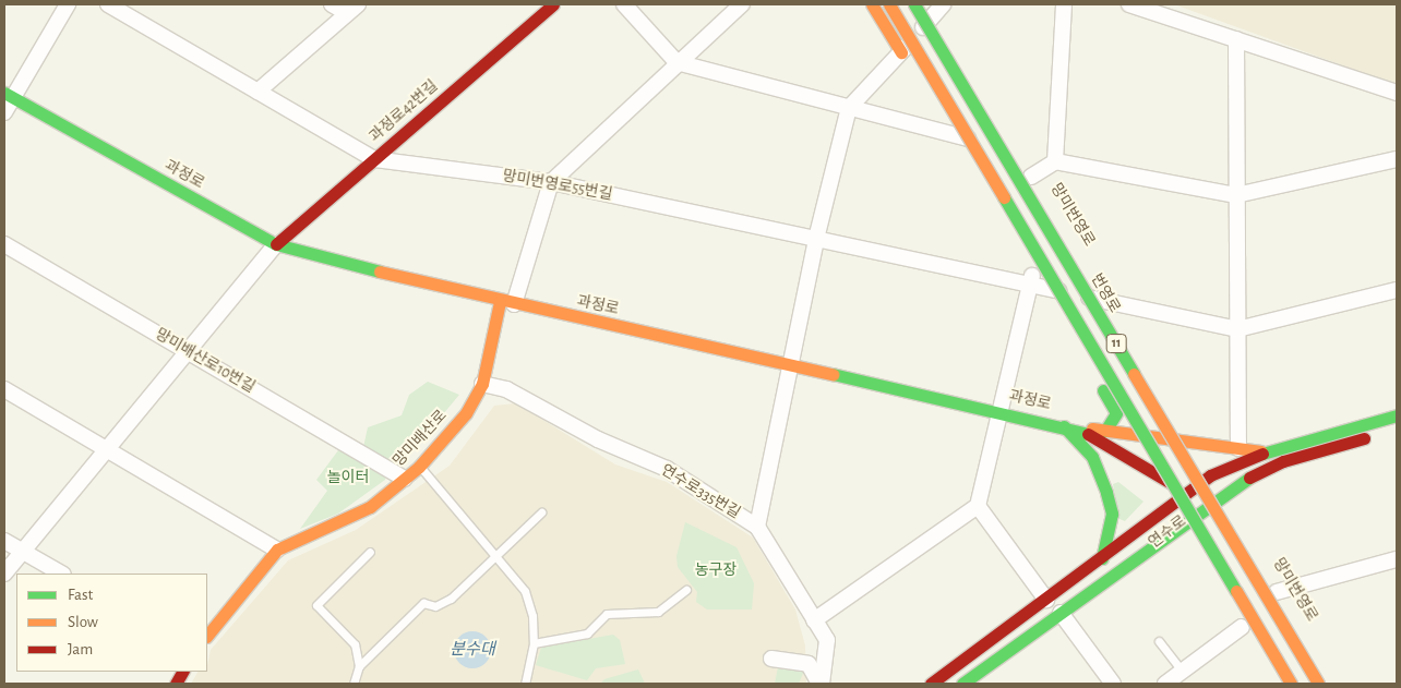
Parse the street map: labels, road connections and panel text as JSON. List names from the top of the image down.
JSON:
{
  "streets": {
    "main road": [
      "과정로42번길",
      "과정로",
      "망미번영로",
      "번영로",
      "11",
      "망미배산로",
      "연수로"
    ],
    "street": ["망미번영로55번길", "망미배산로10번길", "연수로335번길"]
  },
  "crossings": [
    ["과정로42번길", "과정로"],
    ["과정로42번길", "망미번영로55번길"],
    ["과정로", "망미번영로"],
    ["과정로", "망미배산로"],
    ["과정로", "연수로"],
    ["망미번영로55번길", "망미번영로"],
    ["망미번영로", "연수로"],
    ["망미배산로10번길", "망미배산로"],
    ["망미배산로", "연수로335번길"]
  ],
  "water": ["분수대"],
  "parks": ["놀이터", "농구장"],
  "legend": ["Fast", "Slow", "Jam"]
}
